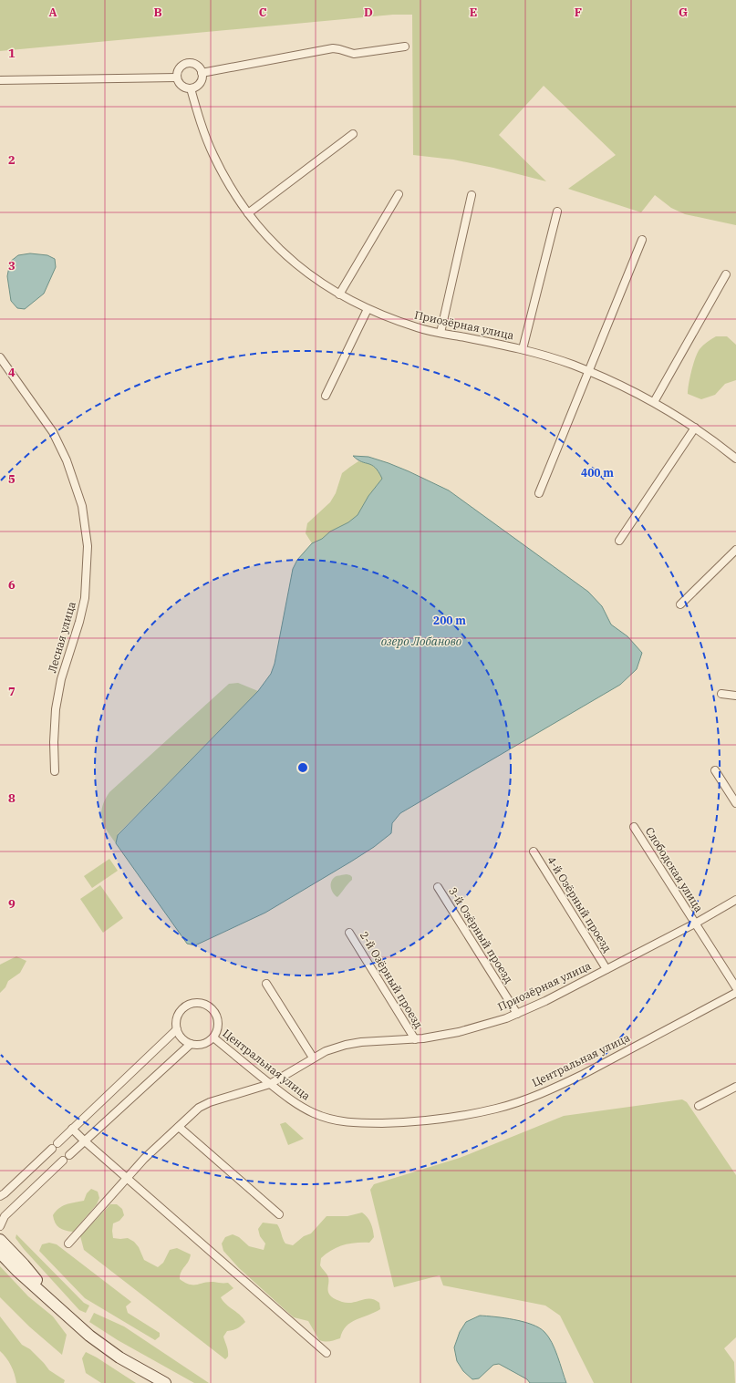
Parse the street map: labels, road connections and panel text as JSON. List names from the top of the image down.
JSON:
{
  "streets": {
    "street": [
      "Приозёрная улица",
      "Лесная улица",
      "Слободская улица",
      "4-й Озёрный проезд",
      "3-й Озёрный проезд",
      "2-й Озёрный проезд",
      "Центральная улица"
    ]
  },
  "crossings": [
    ["Приозёрная улица", "Слободская улица"],
    ["Приозёрная улица", "4-й Озёрный проезд"],
    ["Приозёрная улица", "3-й Озёрный проезд"],
    ["Приозёрная улица", "2-й Озёрный проезд"],
    ["Приозёрная улица", "Центральная улица"]
  ],
  "water": ["озеро Лобаново"],
  "grid": {
    "columns": [
      "A",
      "B",
      "C",
      "D",
      "E",
      "F",
      "G"
    ],
    "rows": [
      "1",
      "2",
      "3",
      "4",
      "5",
      "6",
      "7",
      "8",
      "9"
    ]
  },
  "rings": ["400 m", "200 m"]
}
